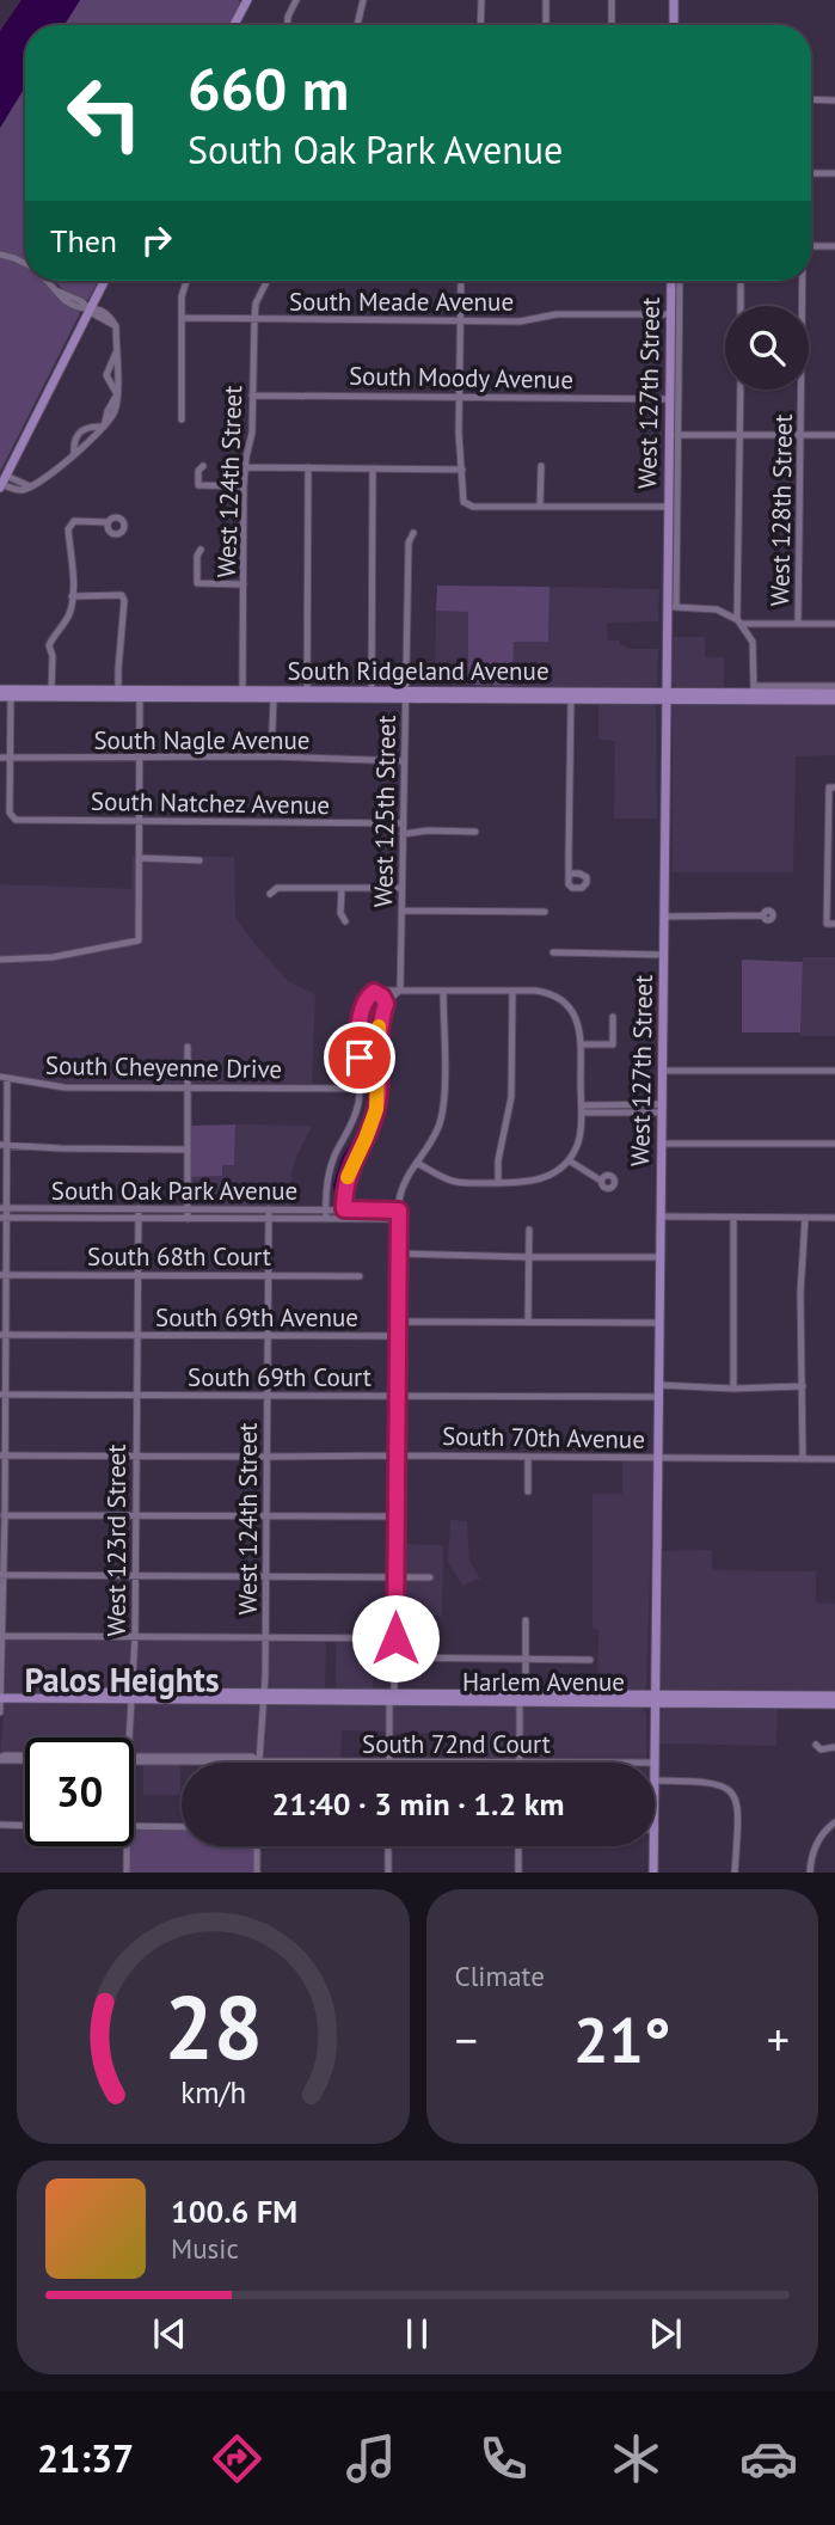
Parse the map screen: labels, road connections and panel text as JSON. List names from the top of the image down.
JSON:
{
  "streets": {
    "main road": ["West 127th Street", "South Ridgeland Avenue", "Harlem Avenue"],
    "street": [
      "South Meade Avenue",
      "South Moody Avenue",
      "West 124th Street",
      "West 128th Street",
      "South Nagle Avenue",
      "South Natchez Avenue",
      "West 125th Street",
      "South Cheyenne Drive",
      "South Oak Park Avenue",
      "South 68th Court",
      "South 69th Avenue",
      "South 69th Court",
      "South 70th Avenue",
      "West 123rd Street",
      "South 72nd Court"
    ]
  },
  "crossings": [
    ["South Meade Avenue", "West 127th Street"],
    ["South Meade Avenue", "West 124th Street"],
    ["South Moody Avenue", "West 127th Street"],
    ["South Moody Avenue", "West 124th Street"],
    ["West 127th Street", "South Ridgeland Avenue"],
    ["West 127th Street", "South 69th Avenue"],
    ["West 127th Street", "South 69th Court"],
    ["West 127th Street", "South 70th Avenue"],
    ["West 127th Street", "Harlem Avenue"],
    ["West 124th Street", "South Ridgeland Avenue"],
    ["West 124th Street", "South Oak Park Avenue"],
    ["West 124th Street", "South 68th Court"],
    ["West 124th Street", "South 69th Avenue"],
    ["West 124th Street", "South 69th Court"],
    ["West 124th Street", "South 70th Avenue"],
    ["West 124th Street", "Harlem Avenue"],
    ["West 124th Street", "South 72nd Court"],
    ["South Ridgeland Avenue", "West 125th Street"],
    ["South Nagle Avenue", "South Natchez Avenue"],
    ["South Nagle Avenue", "West 125th Street"],
    ["South Natchez Avenue", "West 125th Street"],
    ["South Oak Park Avenue", "West 123rd Street"],
    ["South 68th Court", "West 123rd Street"],
    ["South 69th Avenue", "West 123rd Street"],
    ["South 69th Court", "West 123rd Street"],
    ["South 70th Avenue", "West 123rd Street"],
    ["West 123rd Street", "Harlem Avenue"]
  ],
  "districts": ["Palos Heights"],
  "page": {
    "turn": ["660 m", "South Oak Park Avenue"],
    "then": "Then",
    "limit": "30",
    "trip": "21:40 · 3 min · 1.2 km",
    "tile": "Climate",
    "heat": ["−", "21°", "+"],
    "song": ["100.6 FM", "Music"],
    "tabs": "21:37",
    "gauge": ["28", "km/h"]
  }
}
